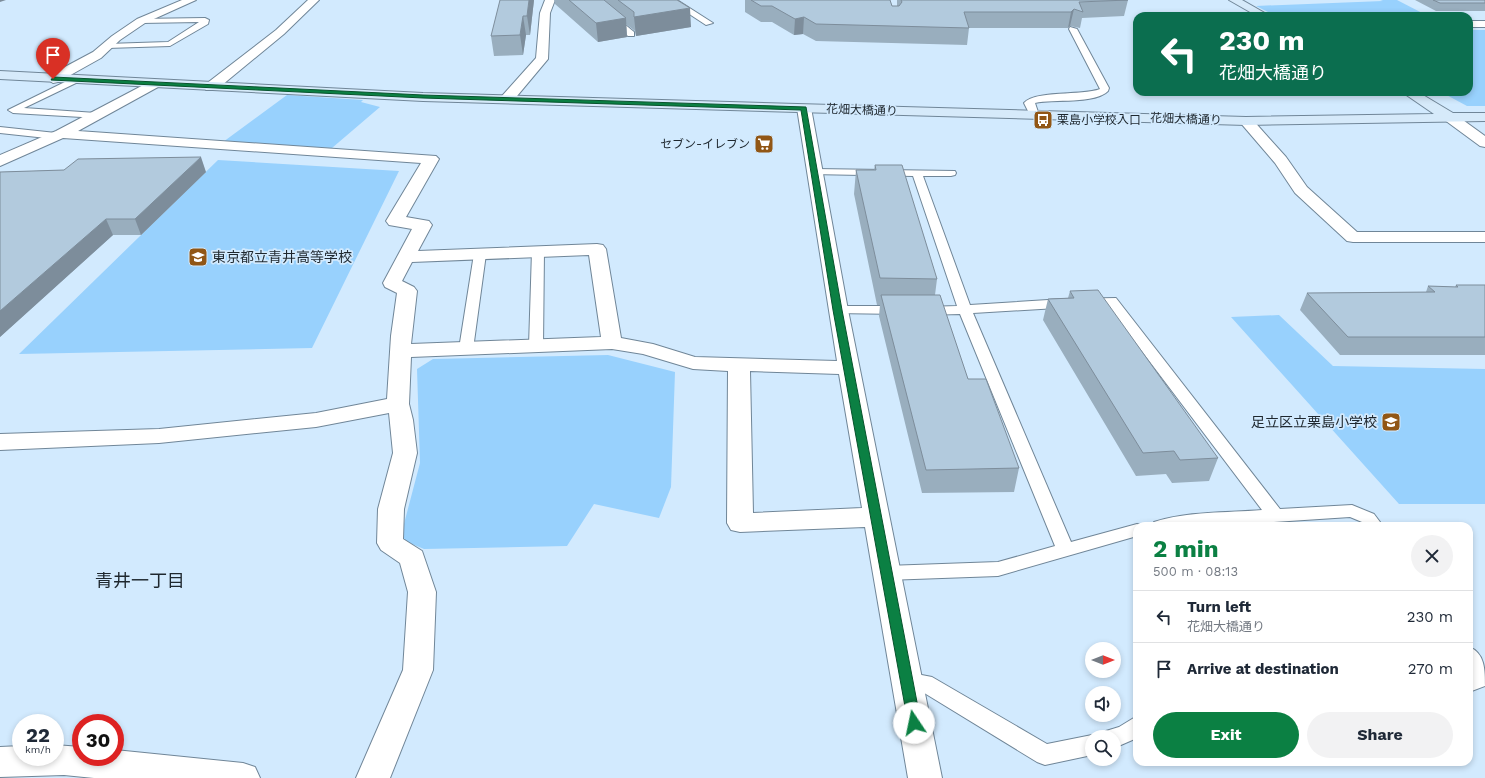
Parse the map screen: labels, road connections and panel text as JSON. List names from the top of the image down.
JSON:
{
  "streets": {
    "street": ["花畑大橋通り"]
  },
  "districts": ["青井一丁目"],
  "places": {
    "bus stop": ["栗島小学校入口"],
    "supermarket": ["セブン-イレブン"],
    "school or university": ["東京都立青井高等学校", "足立区立栗島小学校"]
  },
  "north": "right",
  "page": {
    "turn": ["230 m", "花畑大橋通り"],
    "heading": ["2 min", "500 m · 08:13"],
    "list": [
      {
        "name": "Turn left",
        "note": "花畑大橋通り",
        "value": "230 m"
      },
      {
        "name": "Arrive at destination",
        "value": "270 m"
      }
    ],
    "buttons": ["Exit", "Share"],
    "speed": "22 km/h",
    "limit": "30"
  }
}
